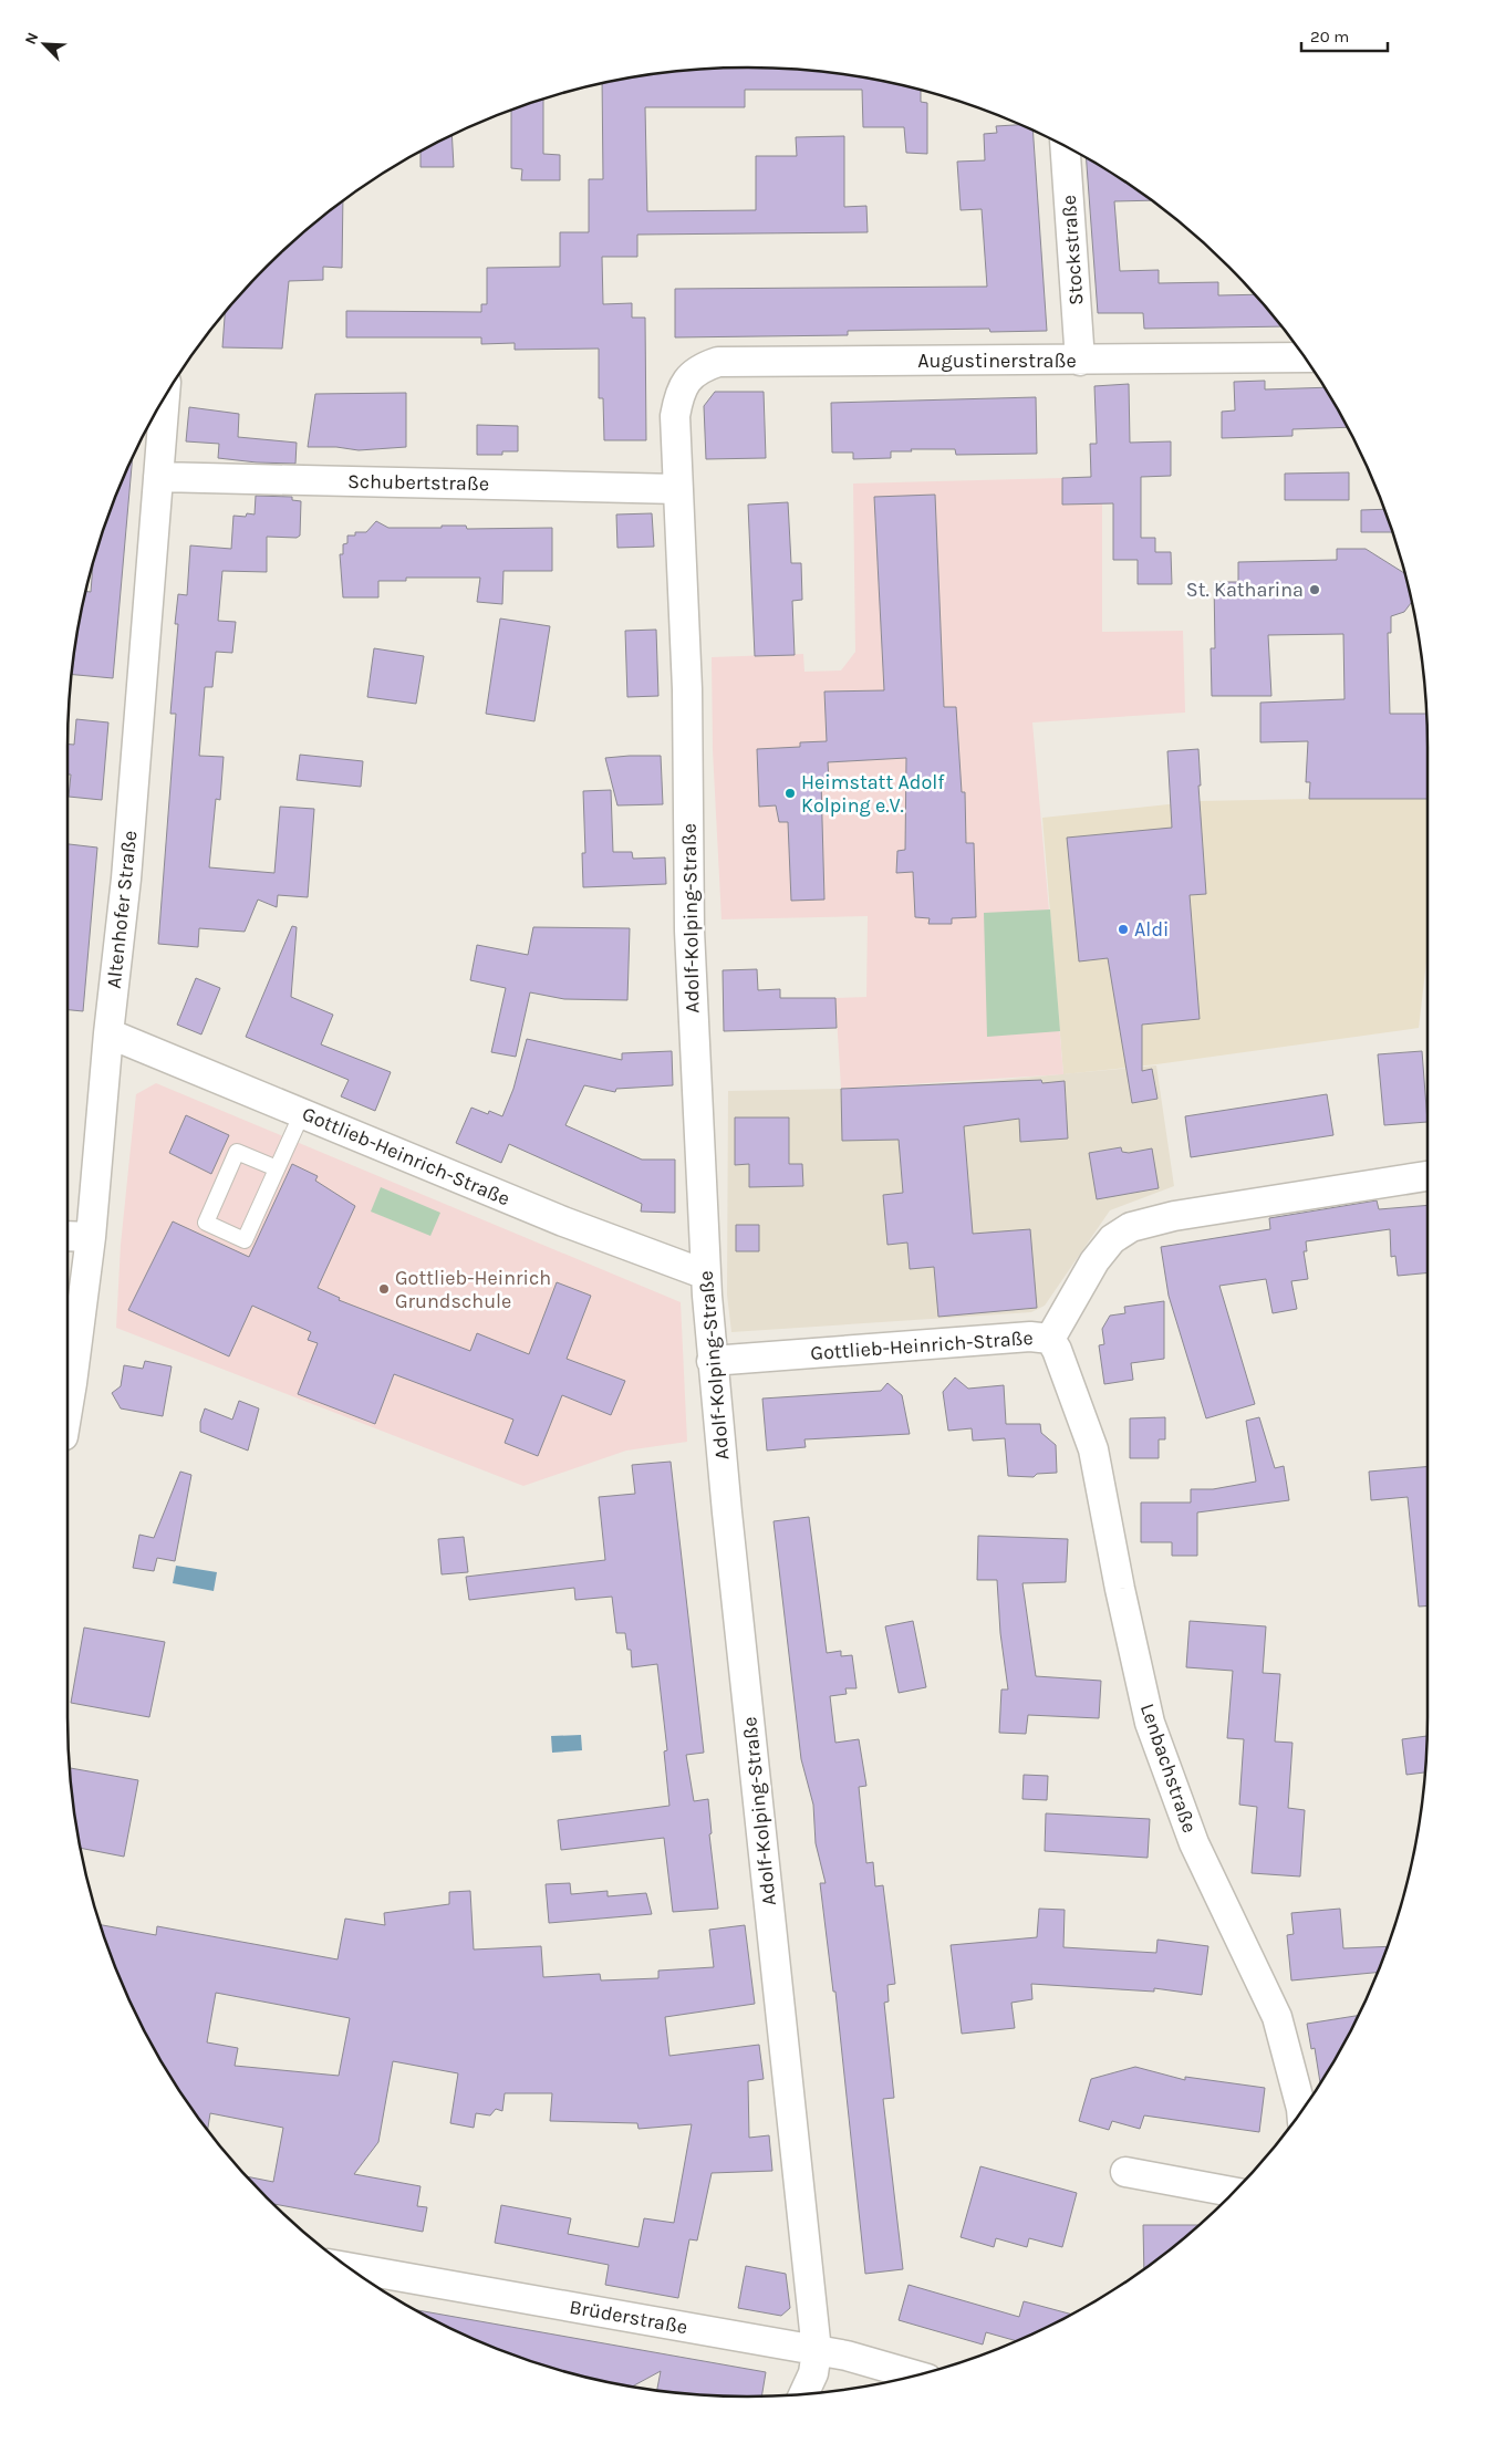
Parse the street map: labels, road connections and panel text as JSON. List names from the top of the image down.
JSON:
{
  "streets": {
    "street": [
      "Stockstraße",
      "Augustinerstraße",
      "Schubertstraße",
      "Altenhofer Straße",
      "Adolf-Kolping-Straße",
      "Gottlieb-Heinrich-Straße",
      "Lenbachstraße",
      "Brüderstraße"
    ]
  },
  "crossings": [
    ["Stockstraße", "Augustinerstraße"],
    ["Augustinerstraße", "Adolf-Kolping-Straße"],
    ["Schubertstraße", "Altenhofer Straße"],
    ["Schubertstraße", "Adolf-Kolping-Straße"],
    ["Altenhofer Straße", "Gottlieb-Heinrich-Straße"],
    ["Adolf-Kolping-Straße", "Gottlieb-Heinrich-Straße"],
    ["Adolf-Kolping-Straße", "Brüderstraße"],
    ["Gottlieb-Heinrich-Straße", "Lenbachstraße"]
  ],
  "places": [
    "St. Katharina",
    "Heimstatt Adolf Kolping e.V.",
    "Aldi",
    "Gottlieb-Heinrich Grundschule"
  ],
  "scale_bar": "20 m",
  "north": "top left"
}
